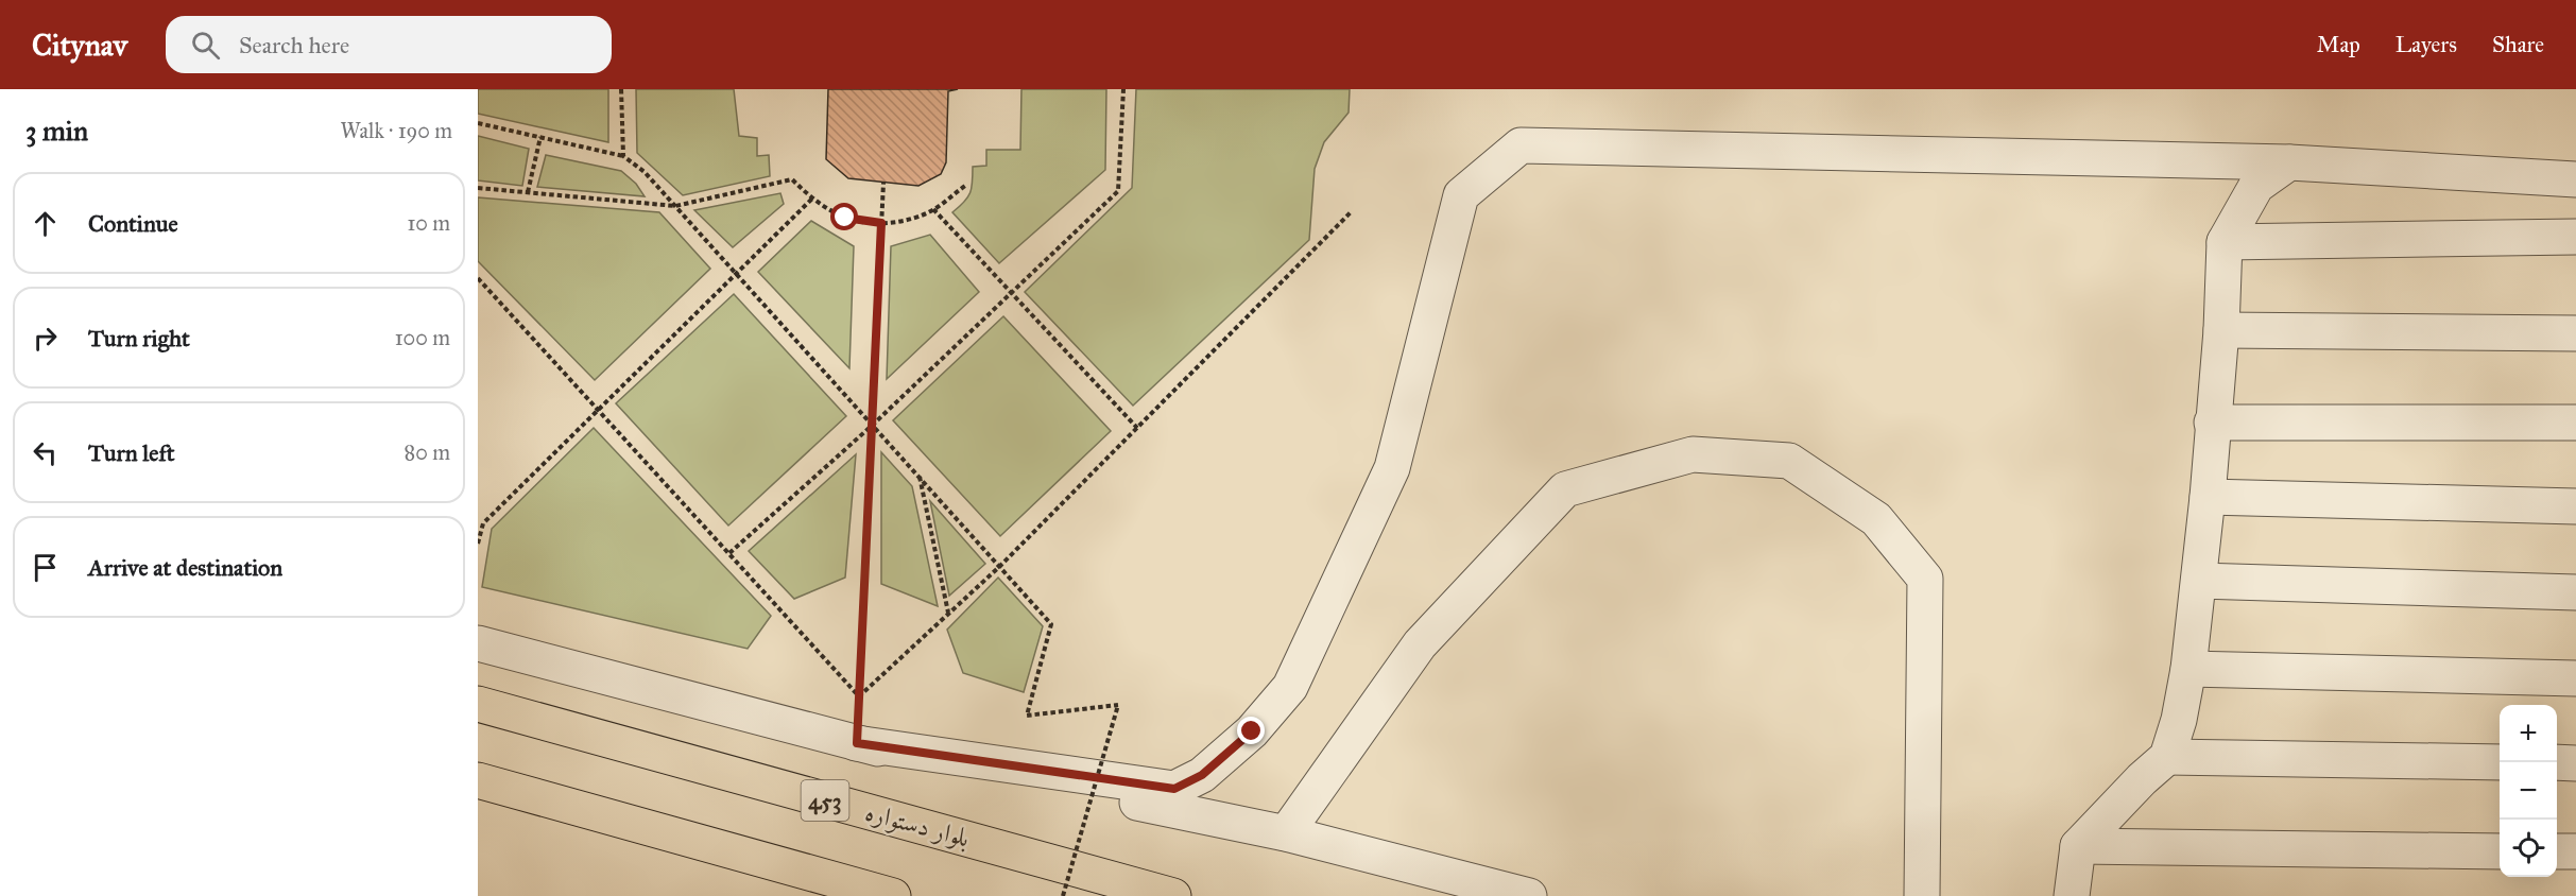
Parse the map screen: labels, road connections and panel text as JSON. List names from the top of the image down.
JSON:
{
  "streets": {
    "main road": ["453", "بلوار دستواره"]
  },
  "page": {
    "header": "Citynav",
    "search": "Search here",
    "nav": ["Map", "Layers", "Share"],
    "heading": ["3 min", "Walk · 190 m"],
    "list": [
      ["Continue", "10 m"],
      ["Turn right", "100 m"],
      ["Turn left", "80 m"],
      "Arrive at destination"
    ],
    "map_buttons": ["+", "−"]
  }
}
